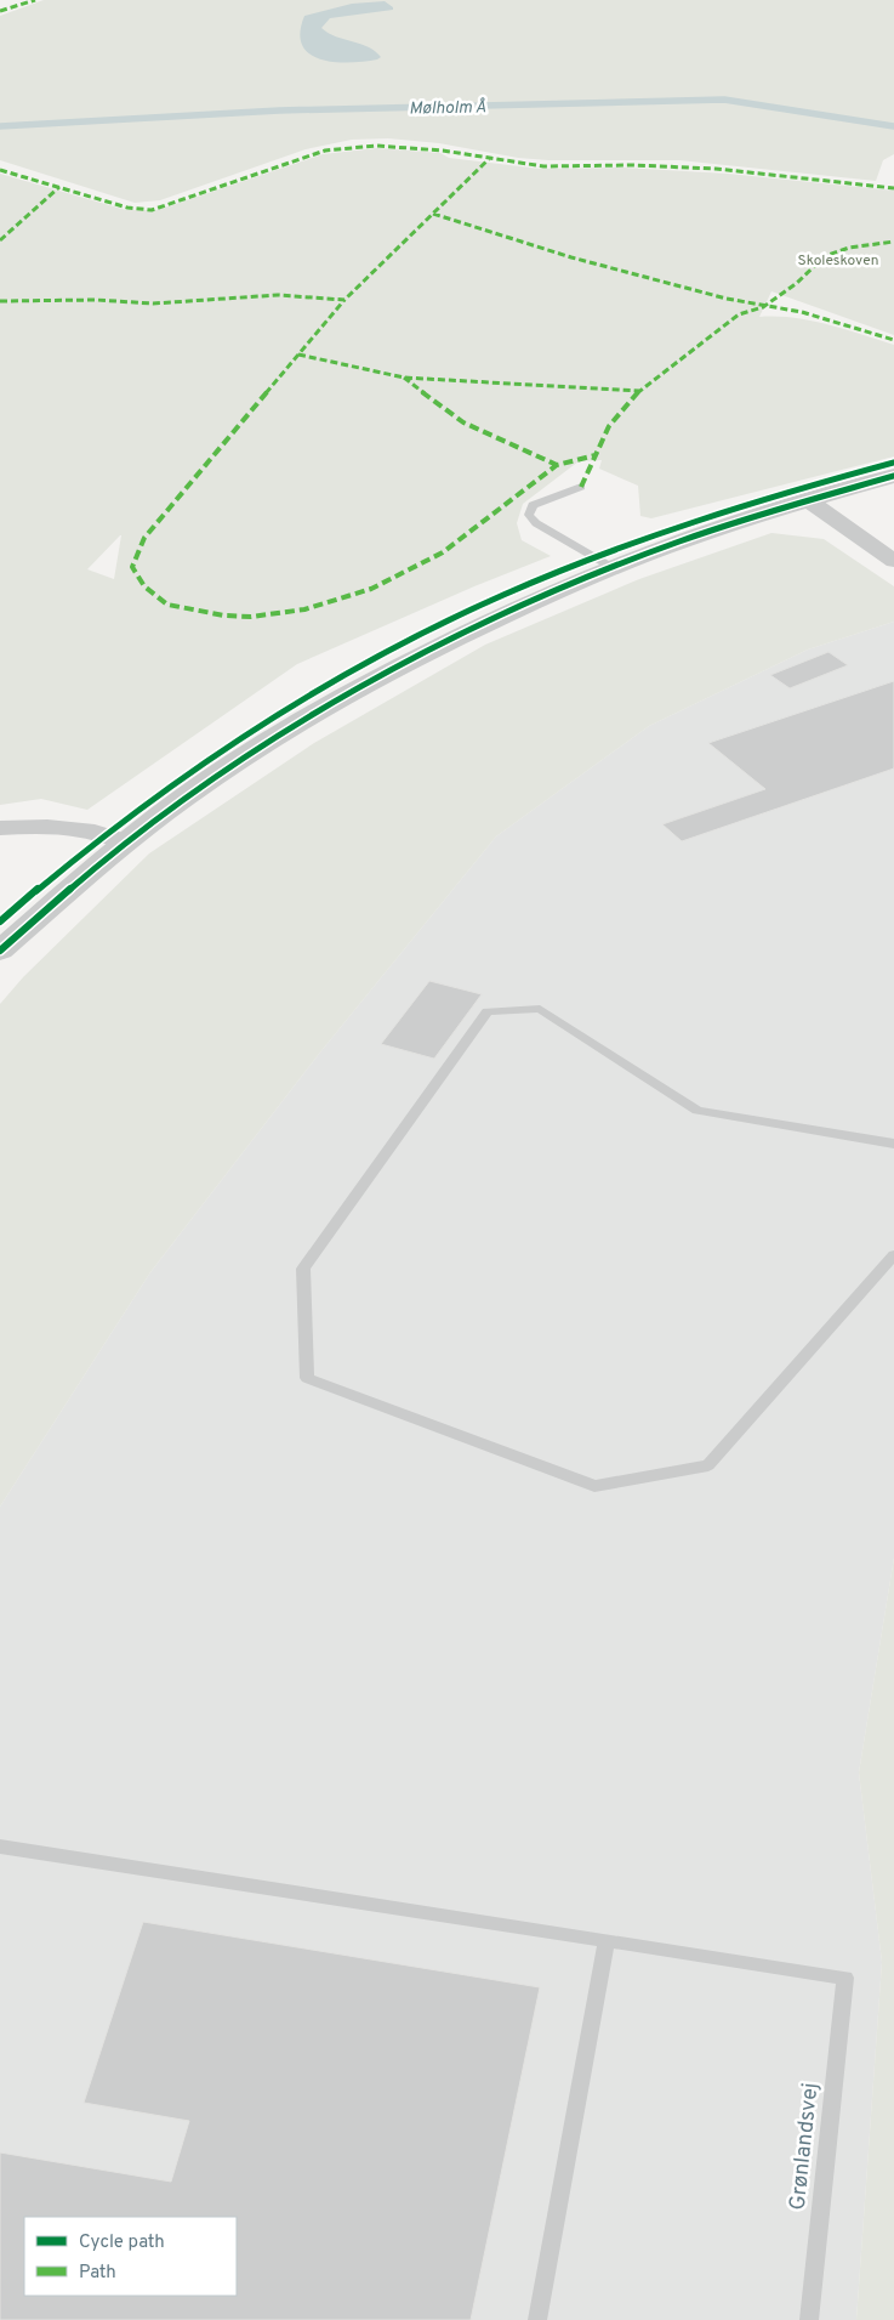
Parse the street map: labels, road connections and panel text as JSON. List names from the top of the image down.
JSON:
{
  "streets": {
    "lane": ["Grønlandsvej"]
  },
  "water": ["Mølholm Å"],
  "parks": ["Skoleskoven"],
  "legend": ["Cycle path", "Path"]
}
